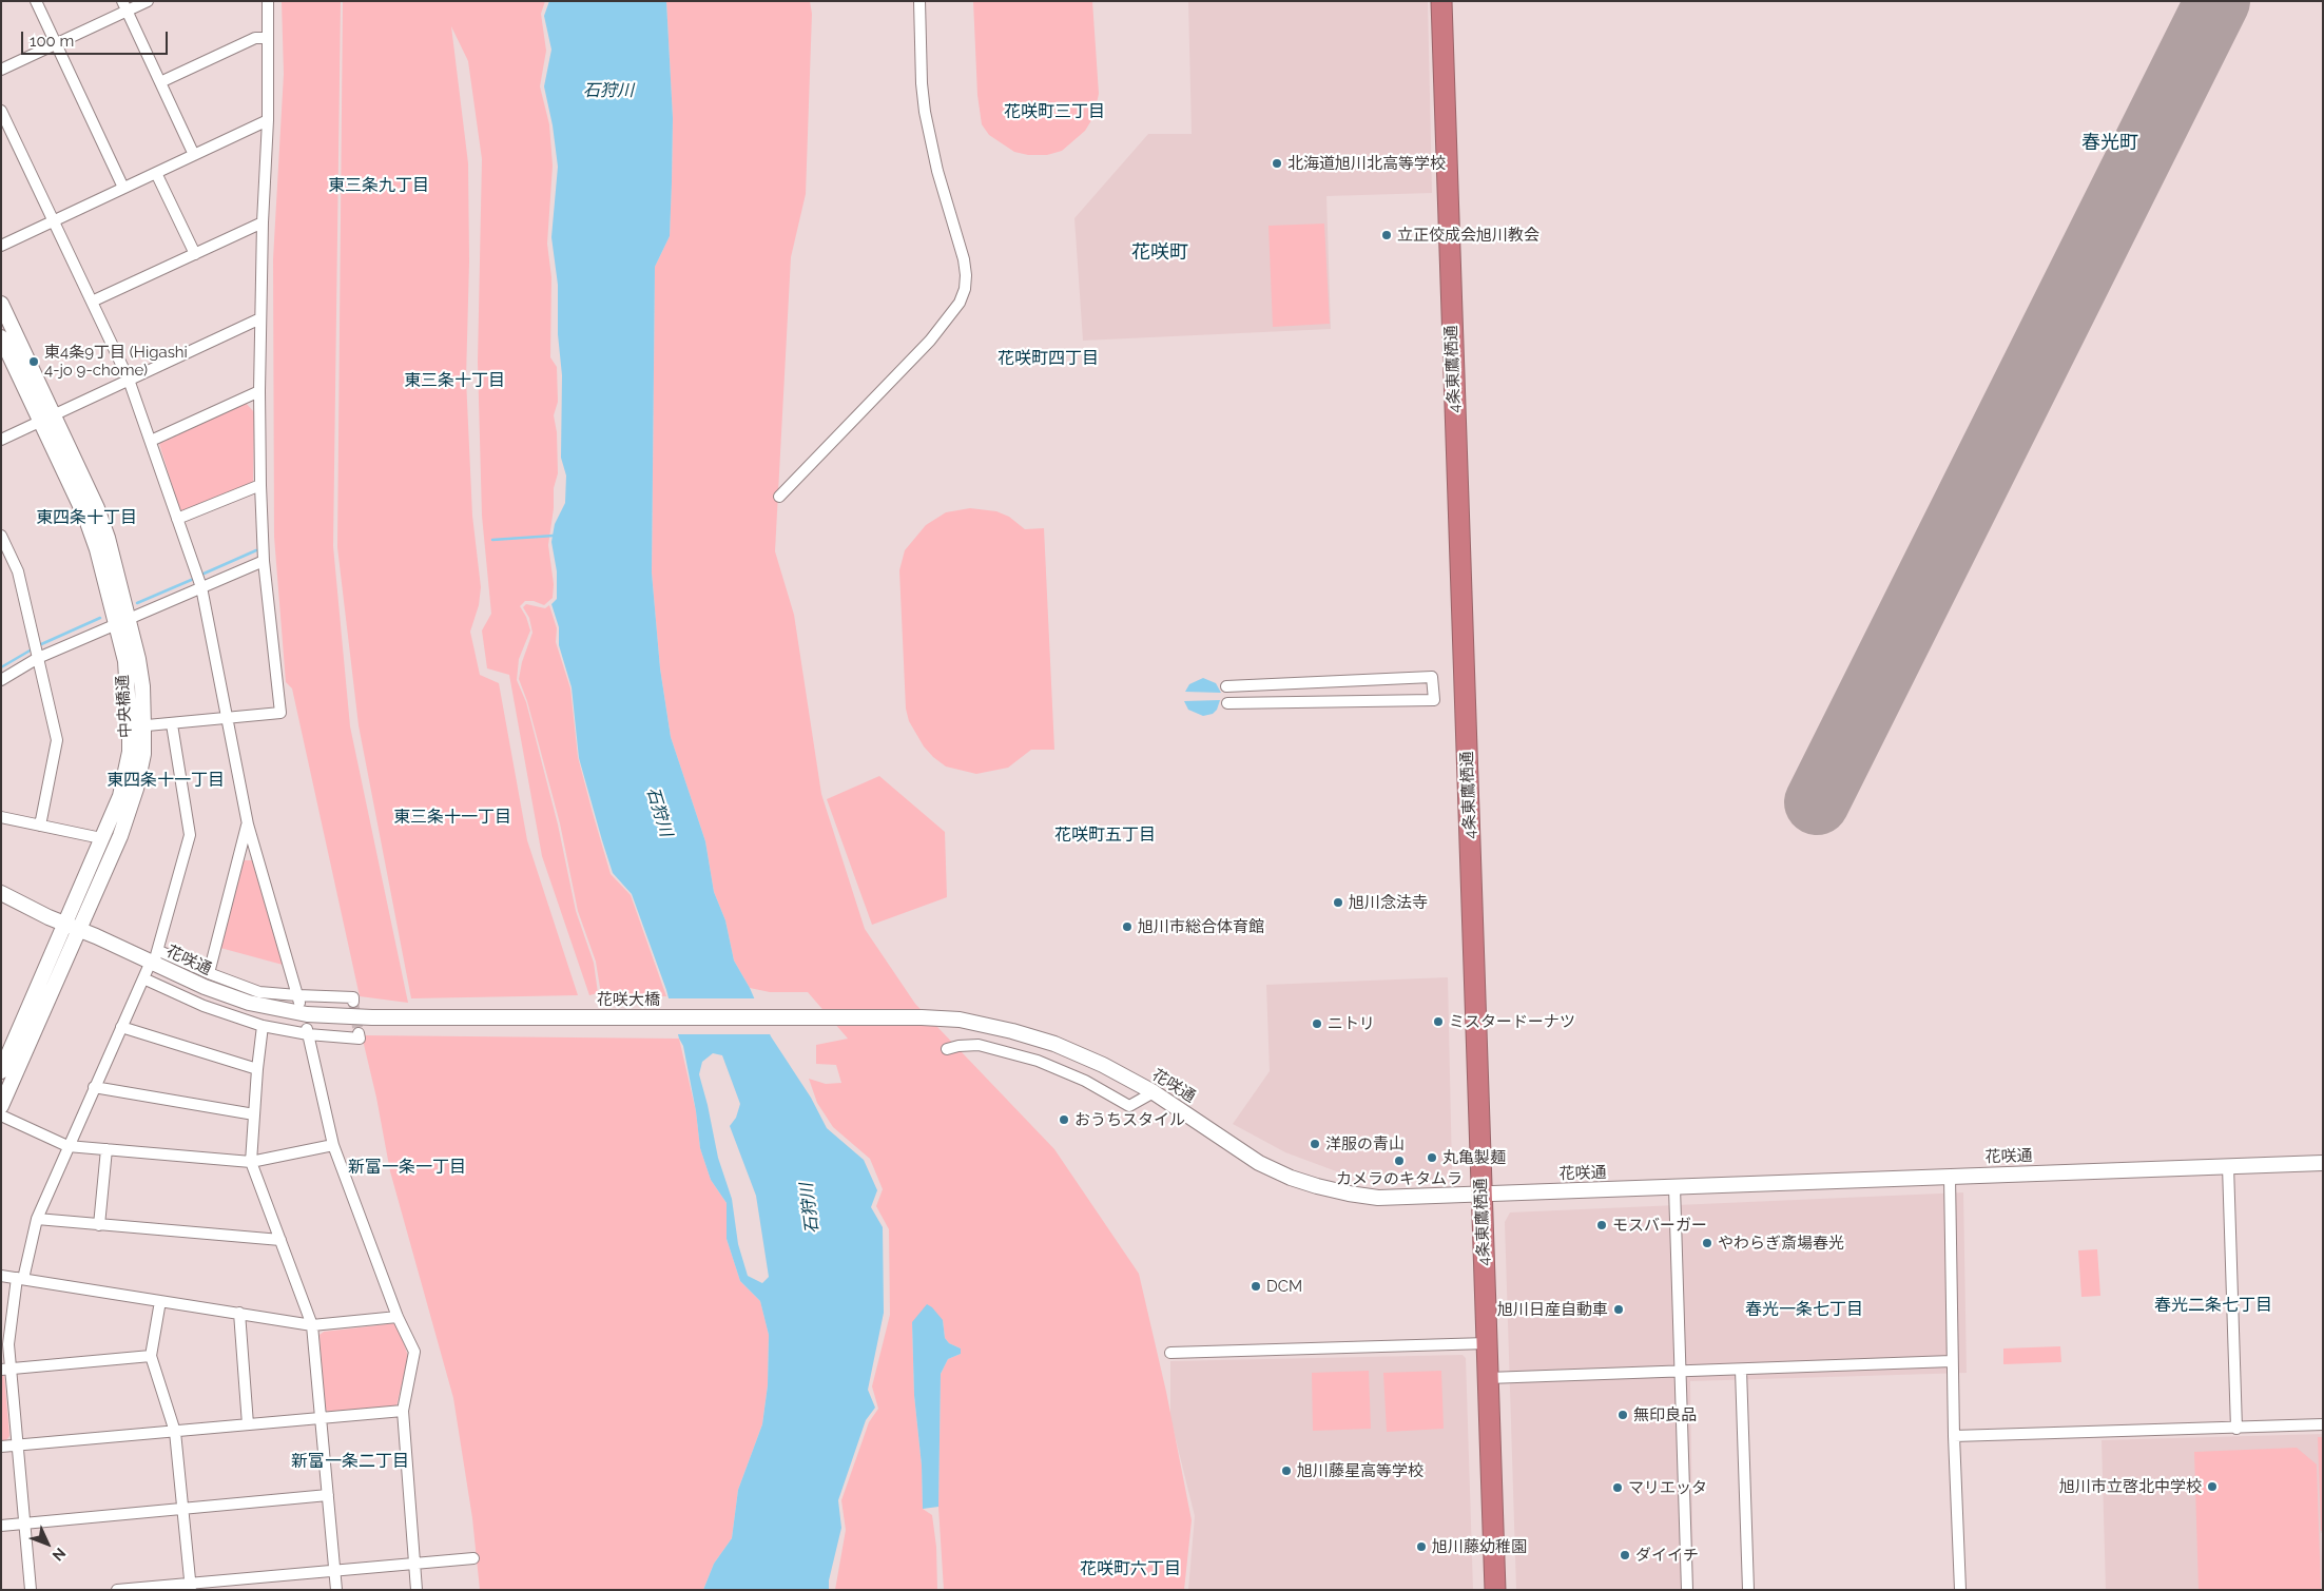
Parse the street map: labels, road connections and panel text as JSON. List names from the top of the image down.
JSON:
{
  "streets": {
    "highway": ["4条東鷹栖通"],
    "street": ["中央橋通", "花咲通", "花咲大橋"]
  },
  "crossings": [
    ["4条東鷹栖通", "花咲通"],
    ["中央橋通", "花咲通"],
    ["花咲通", "花咲大橋"]
  ],
  "districts": [
    "花咲町三丁目",
    "春光町",
    "東三条九丁目",
    "花咲町",
    "花咲町四丁目",
    "東三条十丁目",
    "東四条十丁目",
    "東四条十一丁目",
    "東三条十一丁目",
    "花咲町五丁目",
    "新富一条一丁目",
    "春光二条七丁目",
    "春光一条七丁目",
    "新富一条二丁目",
    "花咲町六丁目"
  ],
  "water": ["石狩川"],
  "places": [
    "北海道旭川北高等学校",
    "立正佼成会旭川教会",
    "東4条9丁目 (Higashi 4-jo 9-chome)",
    "旭川念法寺",
    "旭川市総合体育館",
    "ミスタードーナツ",
    "ニトリ",
    "おうちスタイル",
    "洋服の青山",
    "丸亀製麺",
    "カメラのキタムラ",
    "モスバーガー",
    "やわらぎ斎場春光",
    "DCM",
    "旭川日産自動車",
    "無印良品",
    "旭川藤星高等学校",
    "旭川市立啓北中学校",
    "マリエッタ",
    "旭川藤幼稚園",
    "ダイイチ"
  ],
  "scale_bar": "100 m",
  "north": "bottom right"
}
